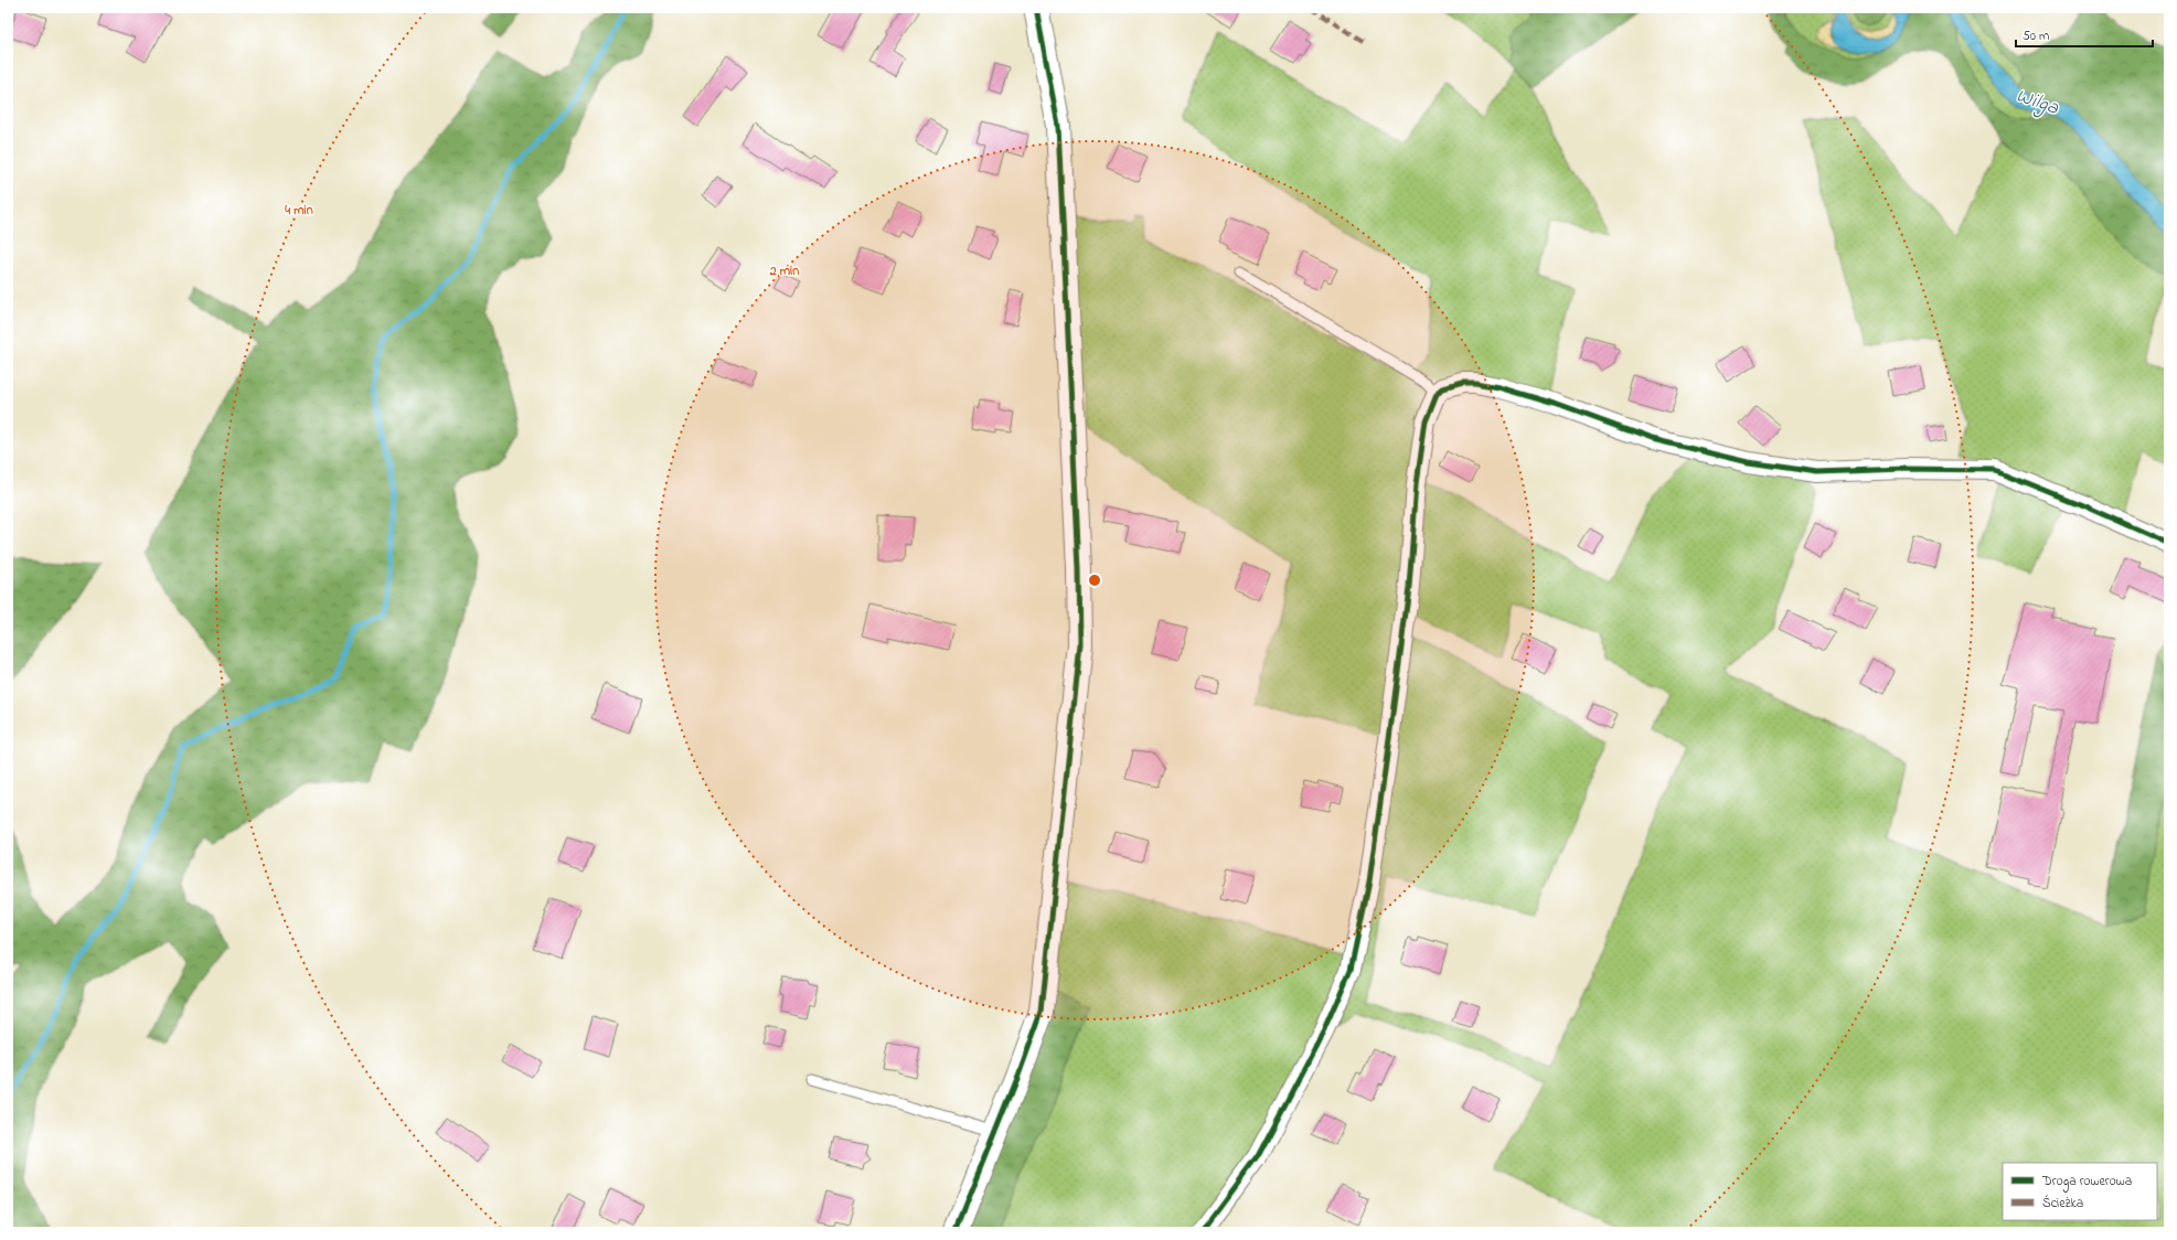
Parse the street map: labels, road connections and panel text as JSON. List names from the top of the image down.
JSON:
{
  "water": ["Wilga"],
  "legend": ["Droga rowerowa", "Ścieżka"],
  "scale_bar": "50 m",
  "rings": ["4 min", "2 min"]
}
